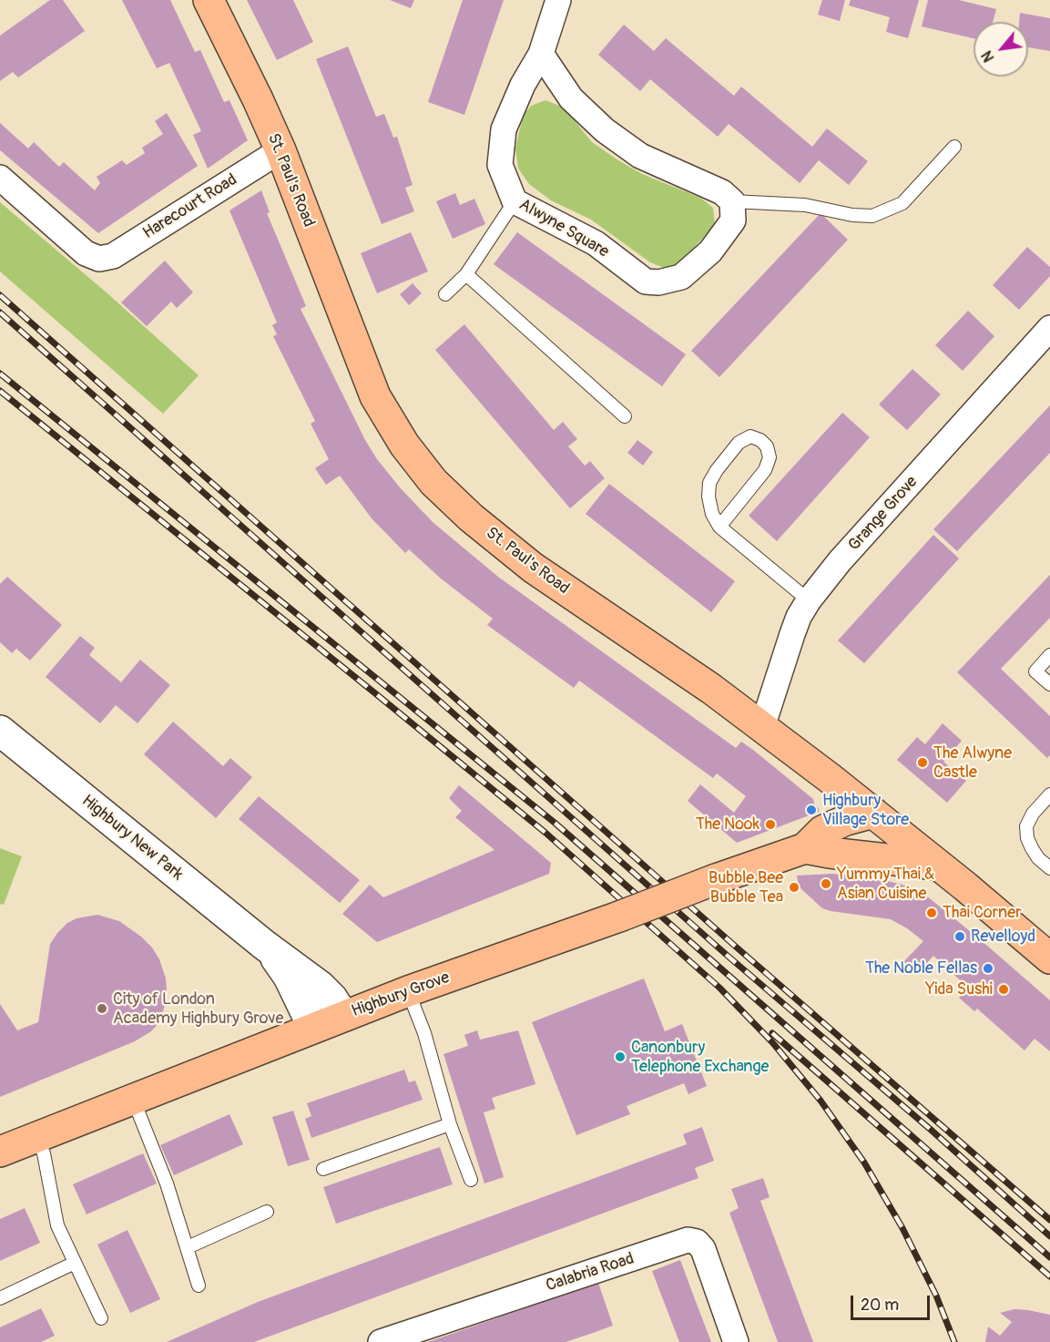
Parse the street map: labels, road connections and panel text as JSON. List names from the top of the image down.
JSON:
{
  "streets": {
    "main road": ["St. Paul's Road", "Highbury Grove"],
    "street": [
      "Harecourt Road",
      "Alwyne Square",
      "Grange Grove",
      "Highbury New Park",
      "Calabria Road"
    ]
  },
  "crossings": [
    ["St. Paul's Road", "Harecourt Road"],
    ["St. Paul's Road", "Grange Grove"],
    ["St. Paul's Road", "Highbury Grove"],
    ["Highbury New Park", "Highbury Grove"]
  ],
  "places": [
    "The Alwyne Castle",
    "Highbury Village Store",
    "The Nook",
    "Yummy Thai & Asian Cuisine",
    "Bubble Bee Bubble Tea",
    "Thai Corner",
    "Revelloyd",
    "The Noble Fellas",
    "Yida Sushi",
    "City of London Academy Highbury Grove",
    "Canonbury Telephone Exchange"
  ],
  "scale_bar": "20 m",
  "north": "bottom left"
}
